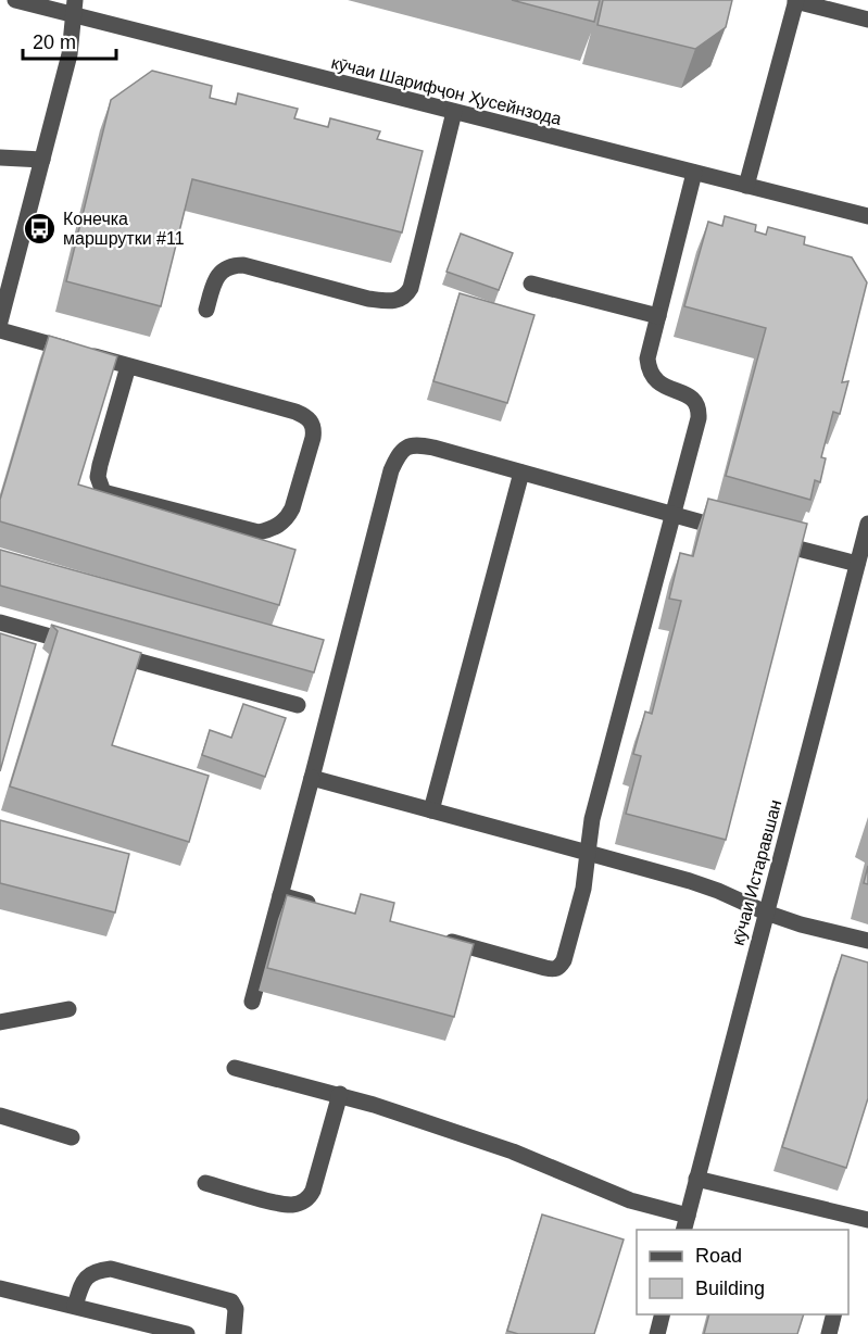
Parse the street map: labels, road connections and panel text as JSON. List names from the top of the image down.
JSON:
{
  "streets": {
    "street": ["кӯчаи Шарифҷон Ҳусейнзода", "кӯчаи Истаравшан"]
  },
  "places": {
    "bus stop": ["Конечка маршрутки #11"]
  },
  "legend": ["Road", "Building"],
  "scale_bar": "20 m"
}
